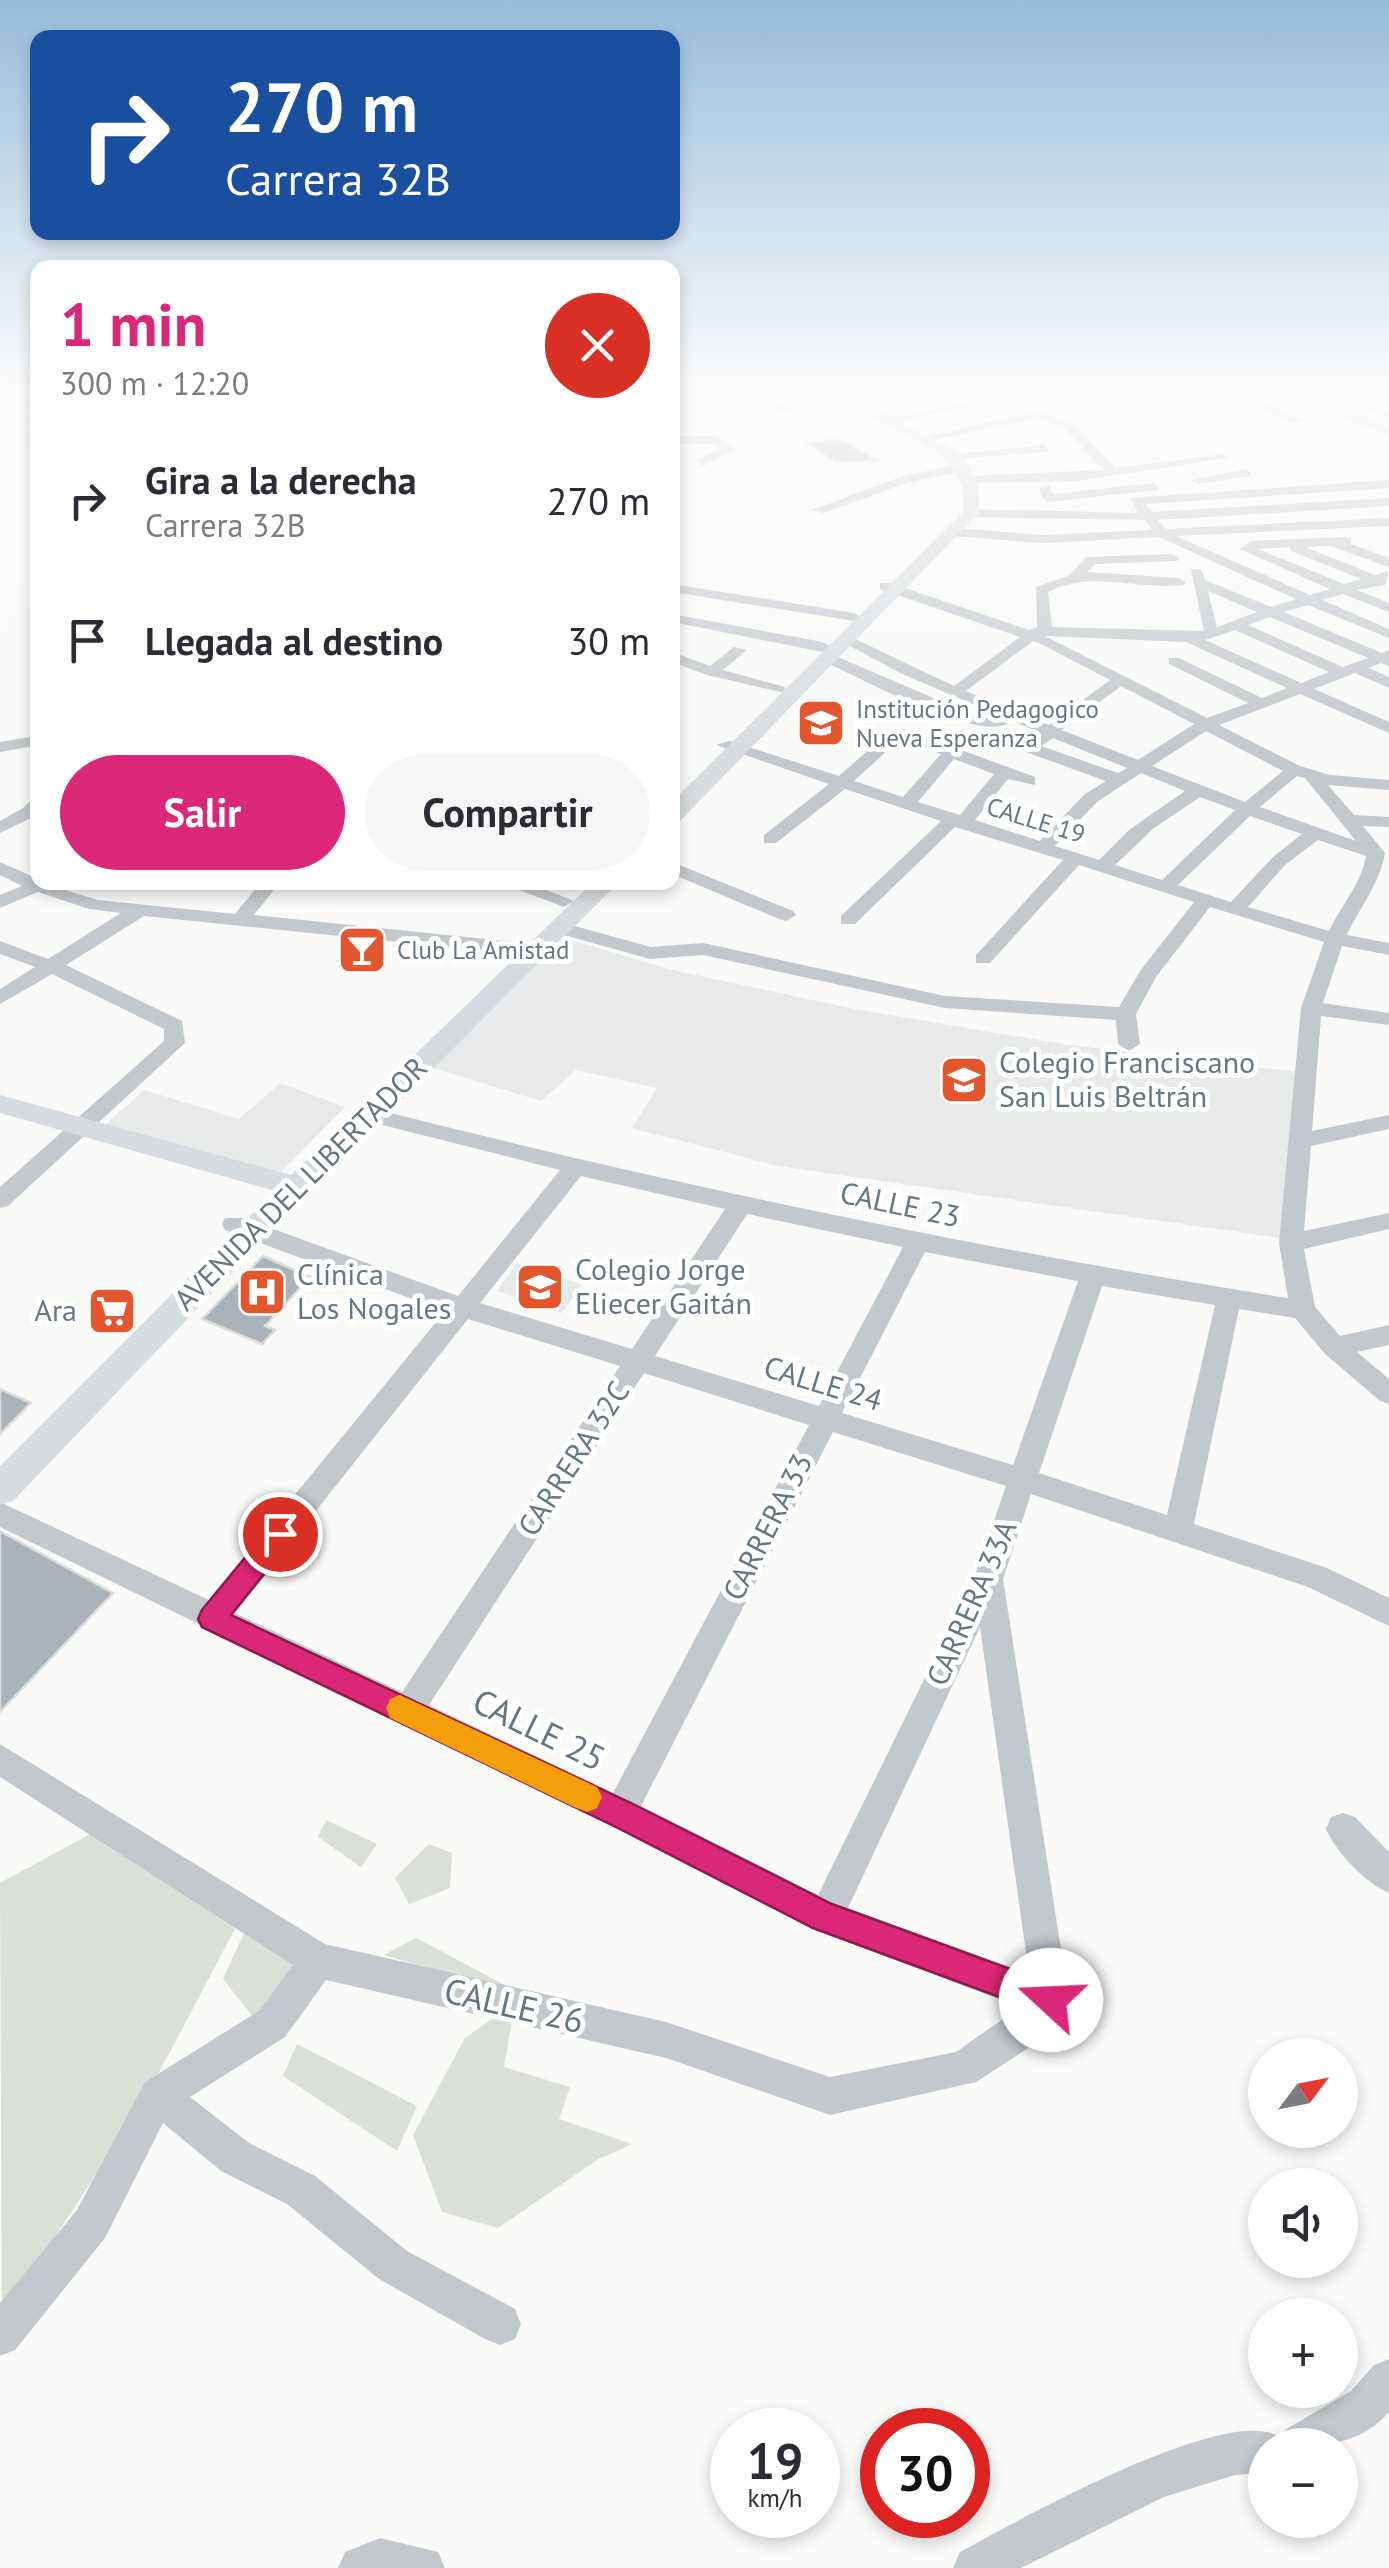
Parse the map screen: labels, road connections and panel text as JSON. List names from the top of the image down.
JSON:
{
  "streets": {
    "main road": ["AVENIDA DEL LIBERTADOR"],
    "street": [
      "CALLE 19",
      "CALLE 23",
      "CALLE 24",
      "CARRERA 32C",
      "CARRERA 33",
      "CARRERA 33A",
      "CALLE 25",
      "CALLE 26"
    ]
  },
  "crossings": [
    ["AVENIDA DEL LIBERTADOR", "CALLE 23"],
    ["AVENIDA DEL LIBERTADOR", "CALLE 24"],
    ["CALLE 23", "CARRERA 32C"],
    ["CALLE 23", "CARRERA 33"],
    ["CALLE 23", "CARRERA 33A"],
    ["CALLE 24", "CARRERA 32C"],
    ["CALLE 24", "CARRERA 33"],
    ["CALLE 24", "CARRERA 33A"],
    ["CARRERA 32C", "CALLE 25"],
    ["CARRERA 33", "CALLE 25"],
    ["CARRERA 33A", "CALLE 25"],
    ["CALLE 25", "CALLE 26"]
  ],
  "places": {
    "school or university": ["Institución Pedagogico Nueva Esperanza", "Colegio Franciscano San Luis Beltrán", "Colegio Jorge Eliecer Gaitán"],
    "bar": ["Club La Amistad"],
    "hospital": ["Clínica Los Nogales"],
    "supermarket": ["Ara"]
  },
  "north": "top right",
  "page": {
    "turn": ["270 m", "Carrera 32B"],
    "heading": ["1 min", "300 m · 12:20"],
    "list": [
      {
        "name": "Gira a la derecha",
        "note": "Carrera 32B",
        "value": "270 m"
      },
      {
        "name": "Llegada al destino",
        "value": "30 m"
      }
    ],
    "buttons": ["Salir", "Compartir"],
    "map_buttons": ["+", "−"],
    "speed": "19 km/h",
    "limit": "30"
  }
}
